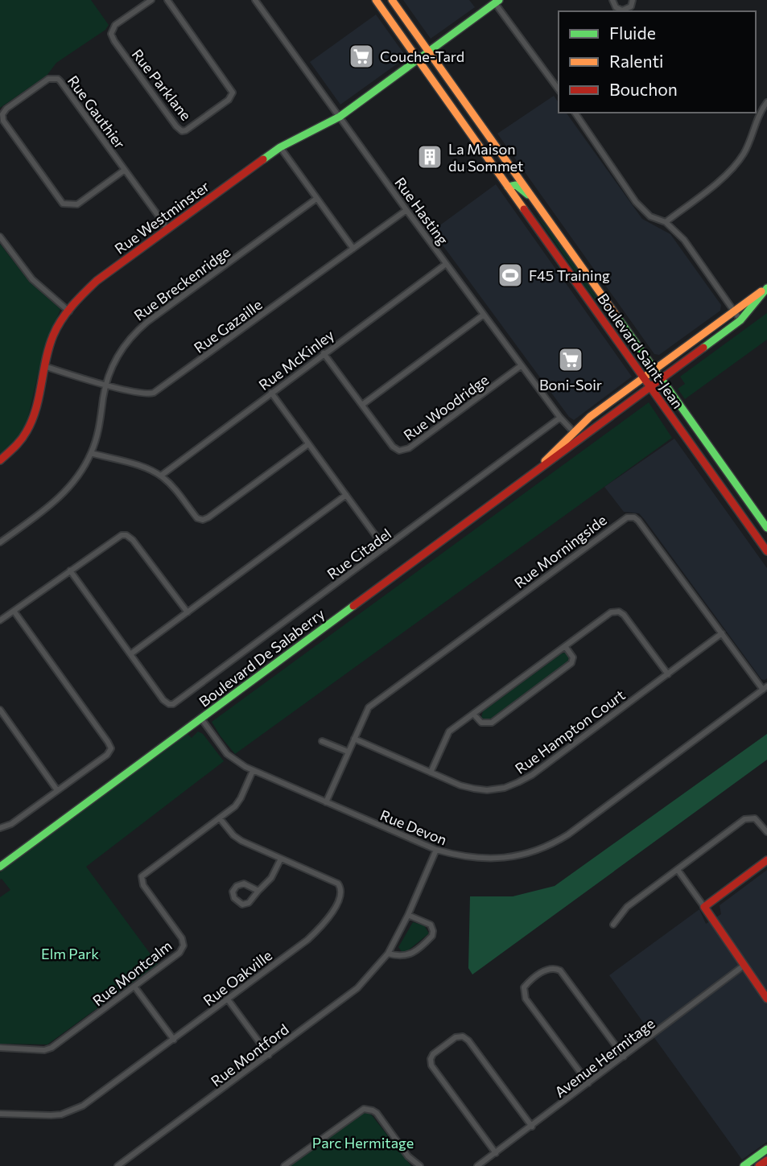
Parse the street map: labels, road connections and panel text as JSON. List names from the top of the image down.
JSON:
{
  "streets": {
    "street": [
      "Rue Parklane",
      "Rue Gauthier",
      "Rue Hasting",
      "Rue Westminster",
      "Rue Breckenridge",
      "Rue Gazaille",
      "Boulevard Saint-Jean",
      "Rue McKinley",
      "Rue Woodridge",
      "Rue Morningside",
      "Rue Citadel",
      "Boulevard De Salaberry",
      "Rue Hampton Court",
      "Rue Devon",
      "Rue Montcalm",
      "Rue Oakville",
      "Rue Montford",
      "Avenue Hermitage"
    ]
  },
  "crossings": [
    ["Rue Gauthier", "Rue Westminster"],
    ["Rue Hasting", "Rue Westminster"],
    ["Rue Hasting", "Rue Gazaille"],
    ["Rue Hasting", "Rue McKinley"],
    ["Rue Hasting", "Rue Woodridge"],
    ["Rue Hasting", "Rue Citadel"],
    ["Rue Hasting", "Boulevard De Salaberry"],
    ["Rue Westminster", "Rue Gazaille"],
    ["Rue Westminster", "Boulevard Saint-Jean"],
    ["Rue Breckenridge", "Rue Gazaille"],
    ["Boulevard Saint-Jean", "Boulevard De Salaberry"],
    ["Rue McKinley", "Rue Woodridge"],
    ["Rue Morningside", "Rue Hampton Court"],
    ["Rue Morningside", "Rue Devon"],
    ["Boulevard De Salaberry", "Rue Devon"],
    ["Rue Devon", "Rue Montcalm"],
    ["Rue Devon", "Rue Montford"],
    ["Rue Montcalm", "Rue Oakville"]
  ],
  "parks": ["Elm Park", "Parc Hermitage"],
  "places": {
    "supermarket": ["Couche-Tard", "Boni-Soir"],
    "building": ["La Maison du Sommet"],
    "sports": ["F45 Training"]
  },
  "legend": ["Fluide", "Ralenti", "Bouchon"]
}
